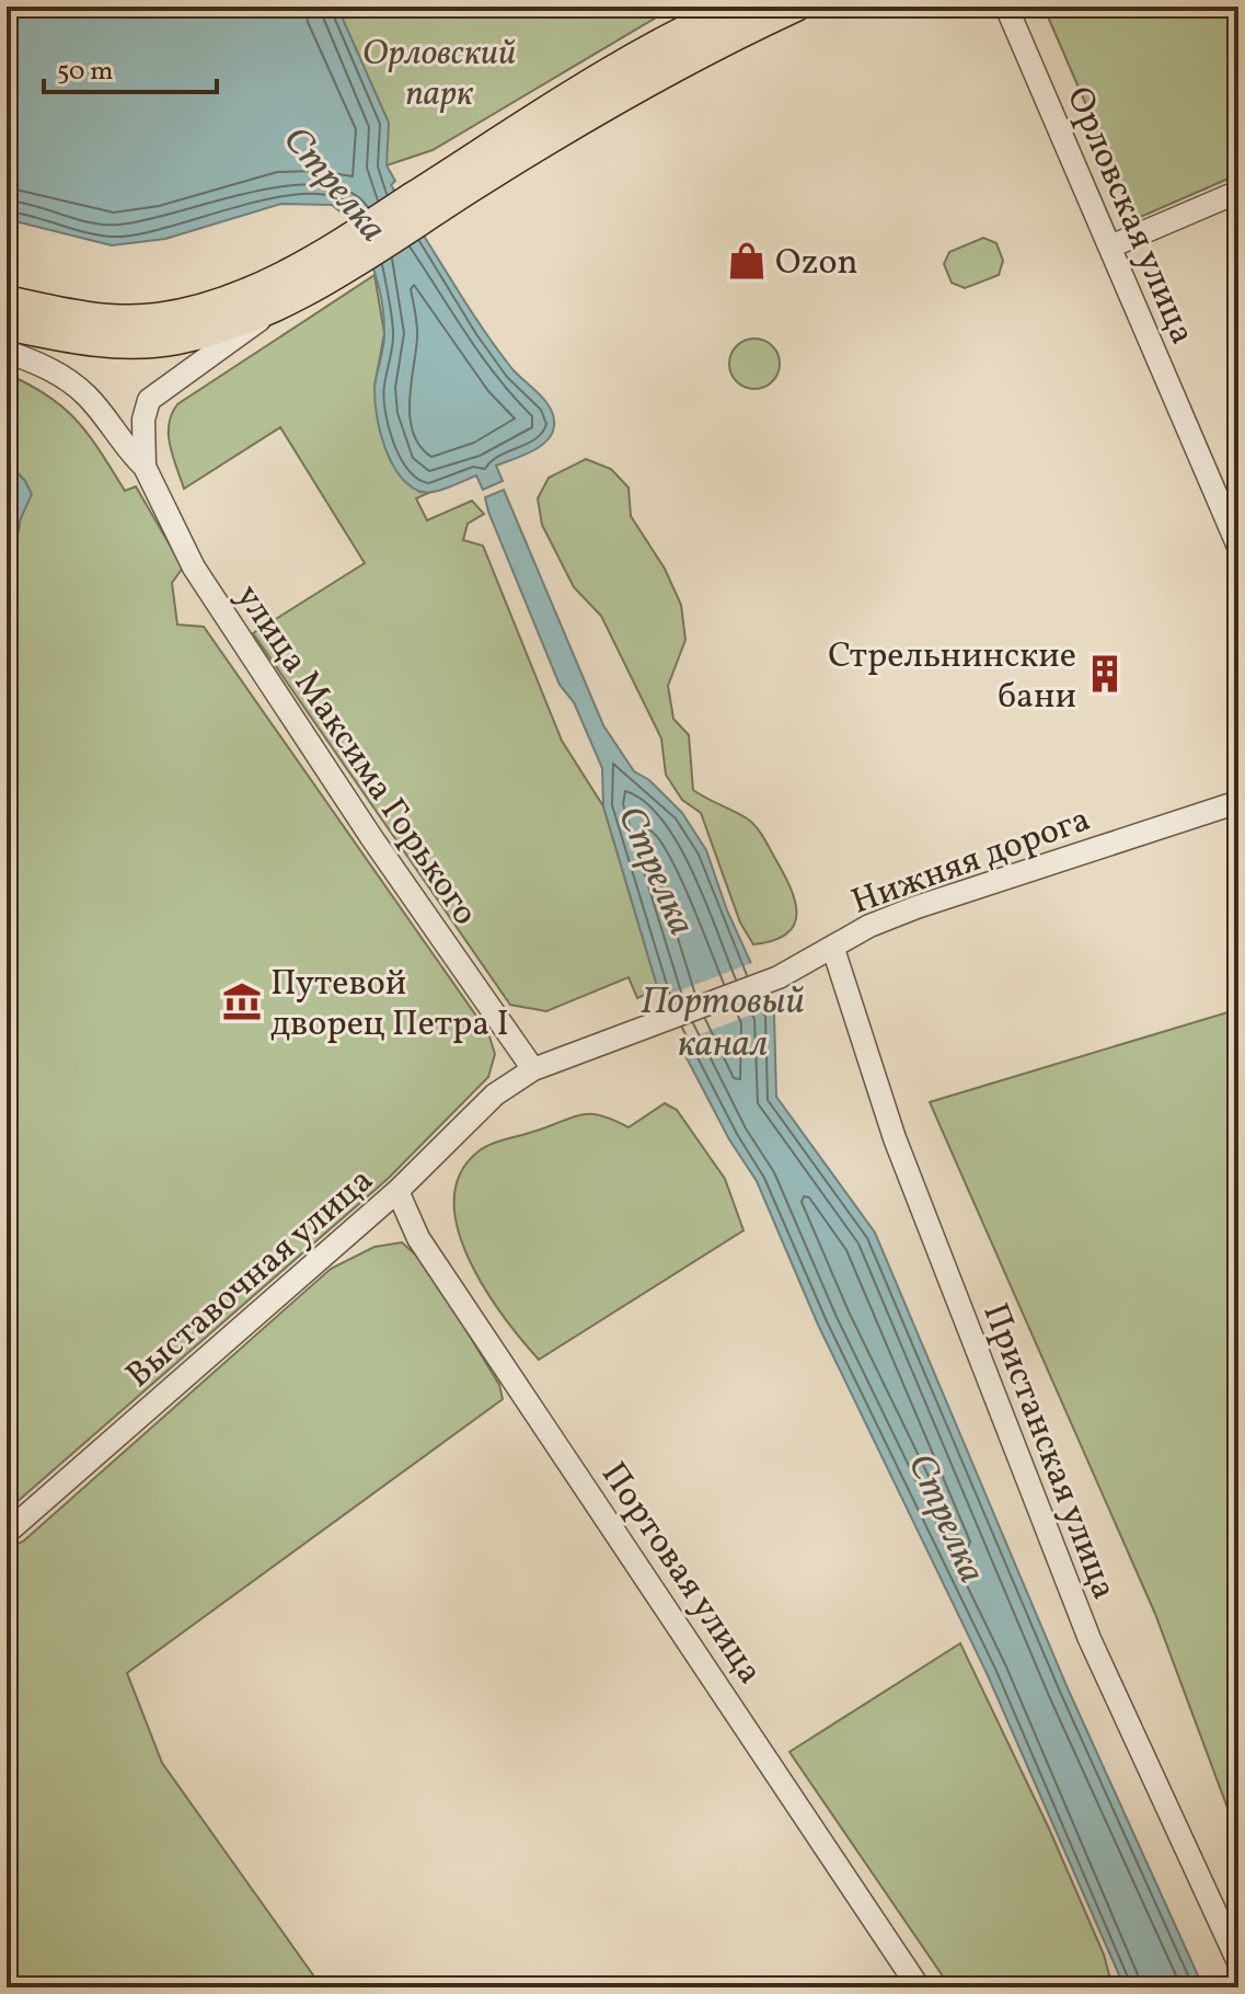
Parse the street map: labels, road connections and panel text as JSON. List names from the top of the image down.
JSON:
{
  "streets": {
    "street": [
      "Орловская улица",
      "улица Максима Горького",
      "Нижняя дорога",
      "Выставочная улица",
      "Пристанская улица",
      "Портовая улица"
    ]
  },
  "crossings": [
    ["улица Максима Горького", "Нижняя дорога"],
    ["улица Максима Горького", "Выставочная улица"],
    ["Нижняя дорога", "Выставочная улица"],
    ["Нижняя дорога", "Пристанская улица"],
    ["Выставочная улица", "Портовая улица"]
  ],
  "water": ["Стрелка", "Портовый канал"],
  "parks": ["Орловский парк"],
  "places": {
    "shop": ["Ozon"],
    "building": ["Стрельнинские бани"],
    "museum": ["Путевой дворец Петра I"]
  },
  "scale_bar": "50 m"
}
